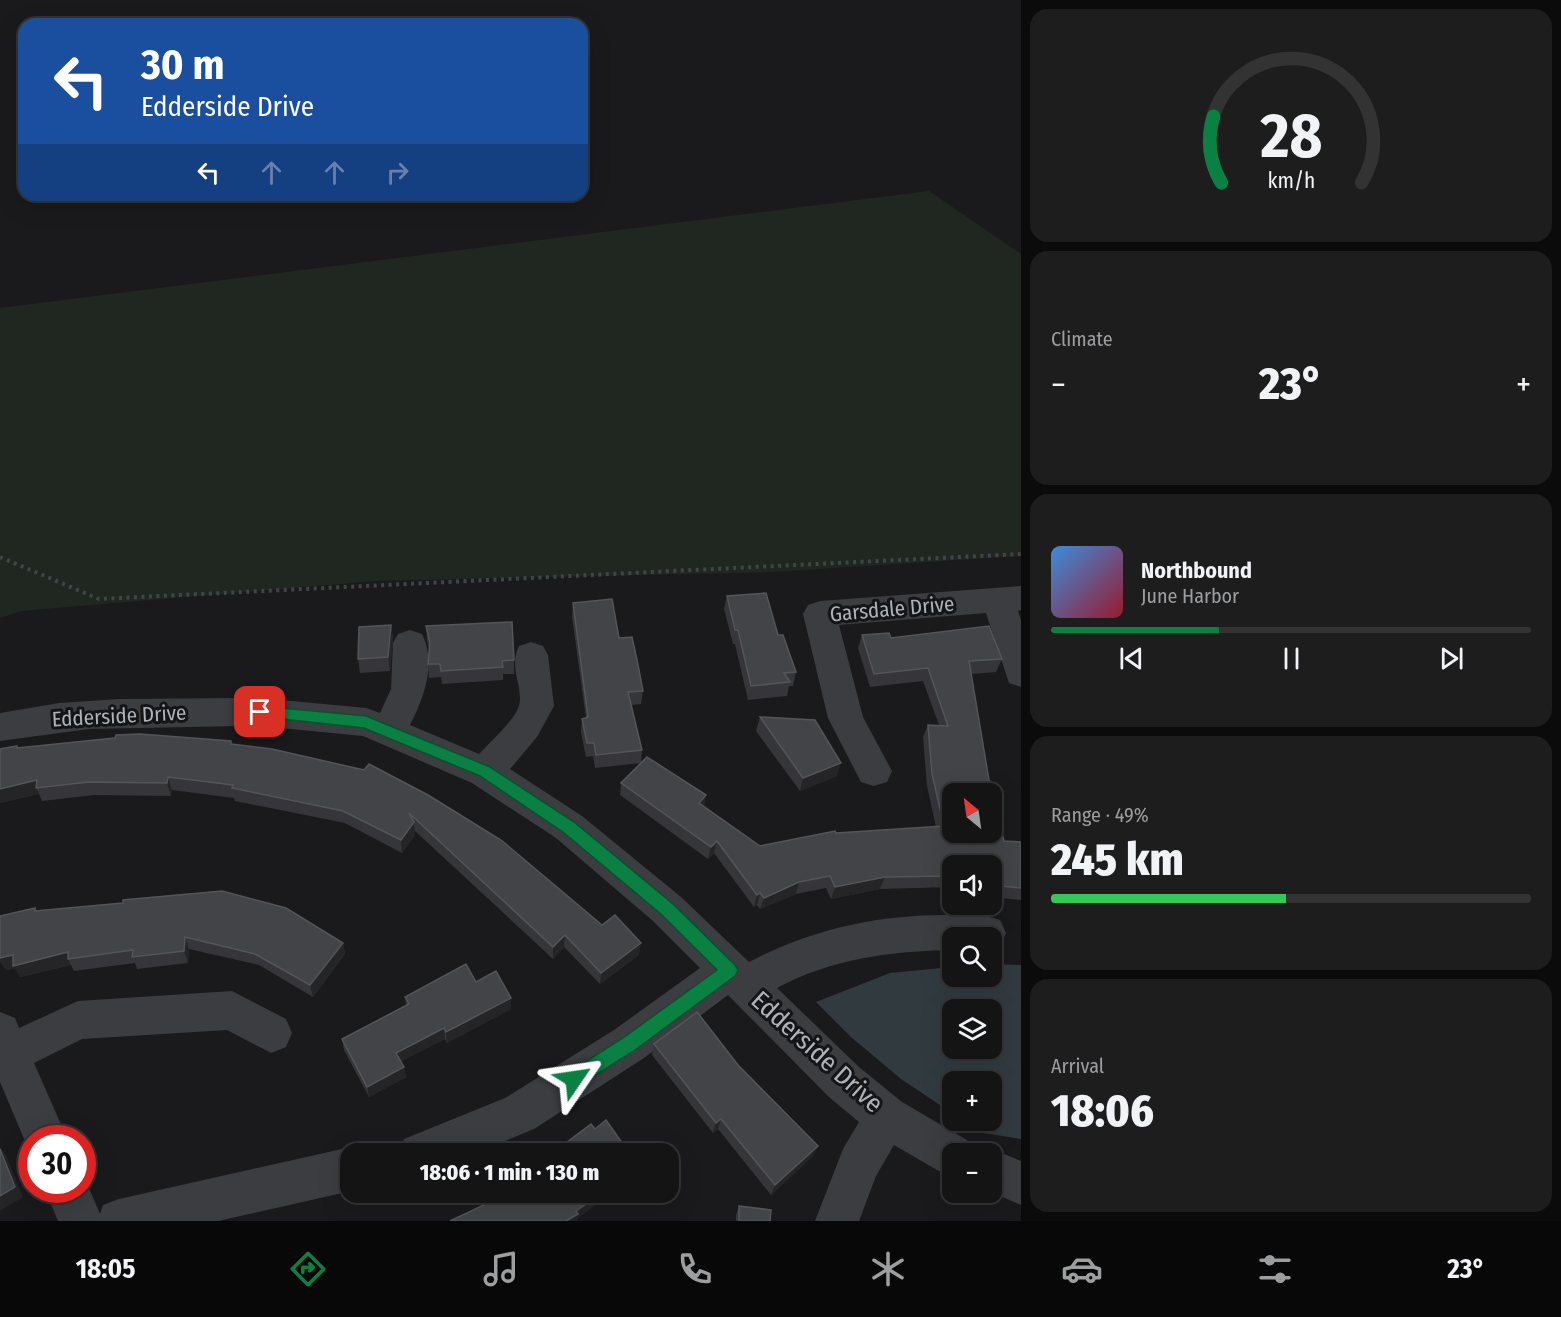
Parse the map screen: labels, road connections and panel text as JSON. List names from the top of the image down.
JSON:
{
  "streets": {
    "street": ["Garsdale Drive", "Edderside Drive"]
  },
  "north": "top left",
  "page": {
    "turn": ["30 m", "Edderside Drive"],
    "tile": [
      "Climate",
      ["Range · 49%", "245 km"],
      ["Arrival", "18:06"]
    ],
    "heat": ["−", "23°", "+"],
    "song": ["Northbound", "June Harbor"],
    "map_buttons": ["+", "−"],
    "limit": "30",
    "trip": "18:06 · 1 min · 130 m",
    "tabs": ["18:05", "23°"],
    "gauge": ["28", "km/h"]
  }
}
